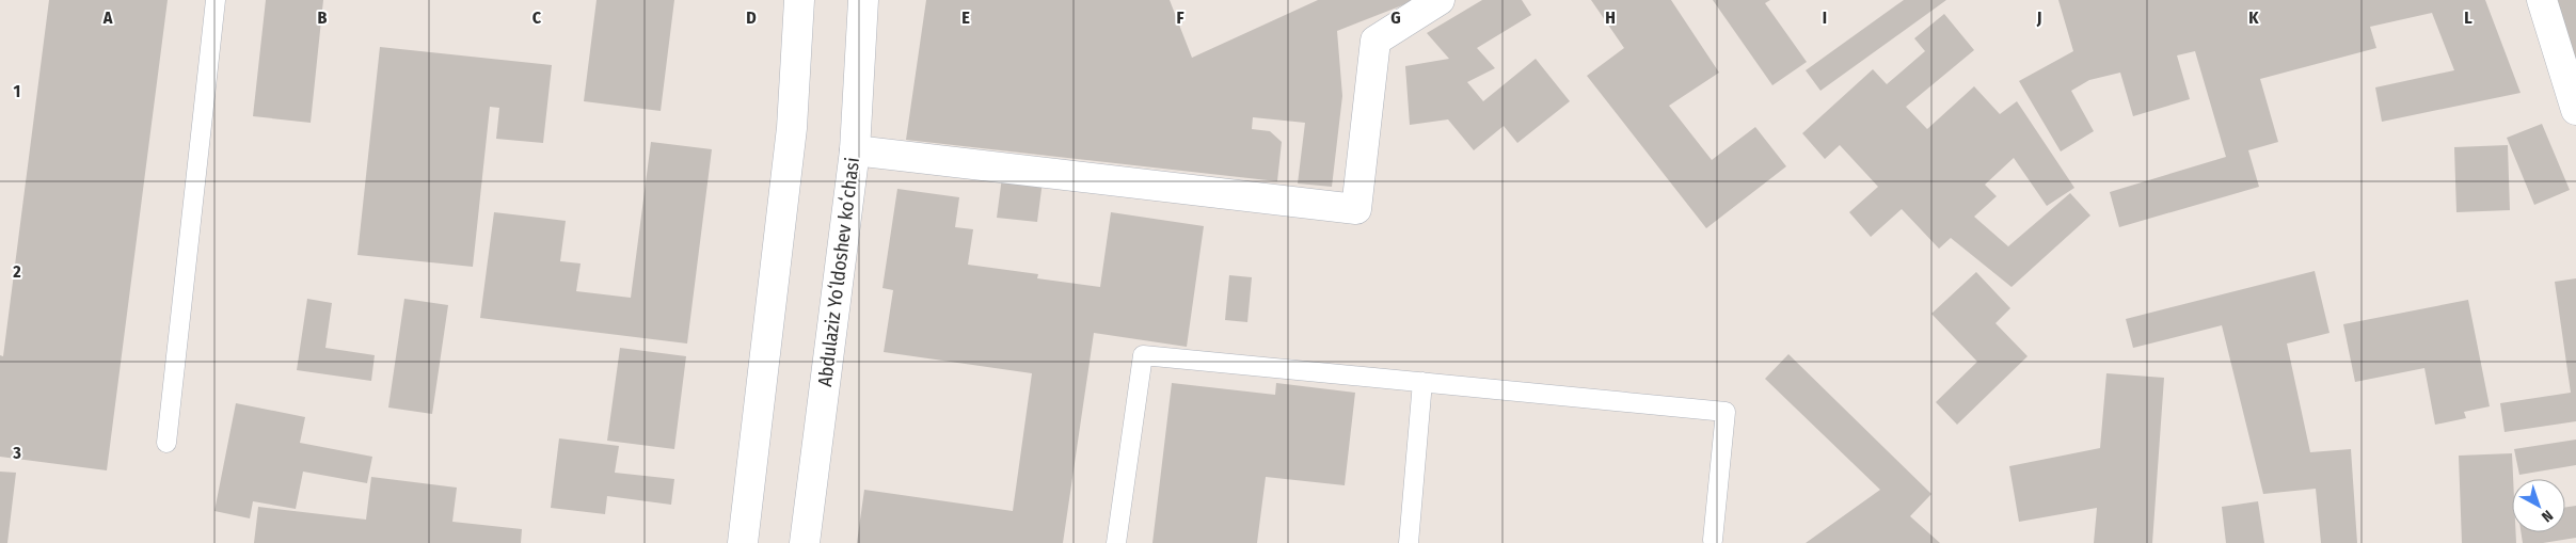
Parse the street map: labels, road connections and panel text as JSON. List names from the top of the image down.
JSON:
{
  "streets": {
    "main road": ["Abdulaziz Yoʻldoshev koʻchasi"]
  },
  "north": "bottom right",
  "grid": {
    "columns": [
      "A",
      "B",
      "C",
      "D",
      "E",
      "F",
      "G",
      "H",
      "I",
      "J",
      "K",
      "L"
    ],
    "rows": ["1", "2", "3"]
  }
}
